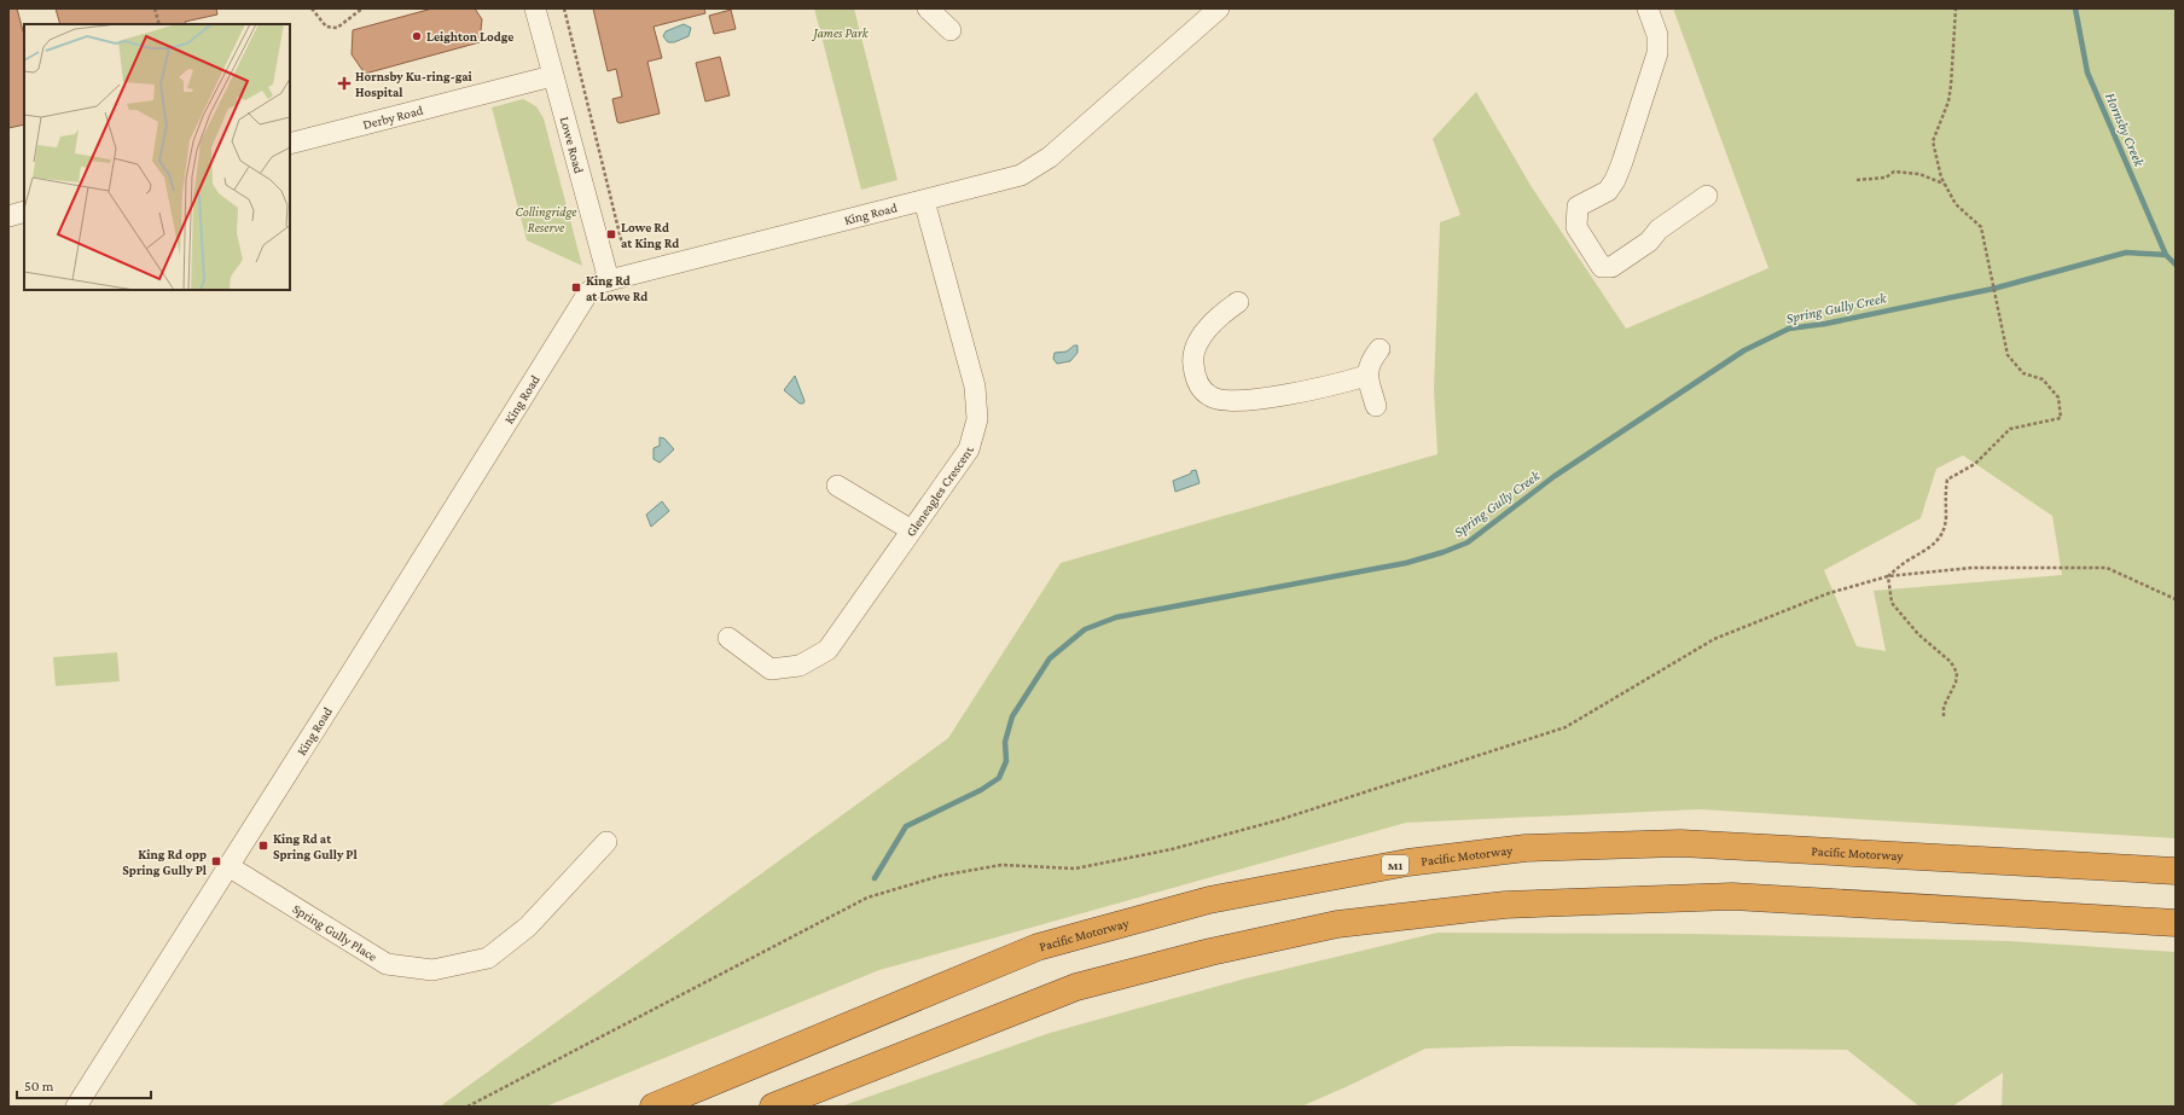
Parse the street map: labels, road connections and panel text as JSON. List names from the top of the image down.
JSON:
{
  "streets": {
    "highway": ["Pacific Motorway", "M1"],
    "street": [
      "Derby Road",
      "Lowe Road",
      "King Road",
      "Gleneagles Crescent",
      "Spring Gully Place"
    ]
  },
  "crossings": [
    ["Derby Road", "Lowe Road"],
    ["Lowe Road", "King Road"],
    ["King Road", "Gleneagles Crescent"],
    ["King Road", "Spring Gully Place"]
  ],
  "water": ["Hornsby Creek", "Spring Gully Creek"],
  "parks": ["James Park", "Collingridge Reserve"],
  "places": {
    "other": ["Leighton Lodge"],
    "health": ["Hornsby Ku-ring-gai Hospital"],
    "transit": [
      "Lowe Rd at King Rd",
      "King Rd at Lowe Rd",
      "King Rd at Spring Gully Pl",
      "King Rd opp Spring Gully Pl"
    ]
  },
  "scale_bar": "50 m"
}
